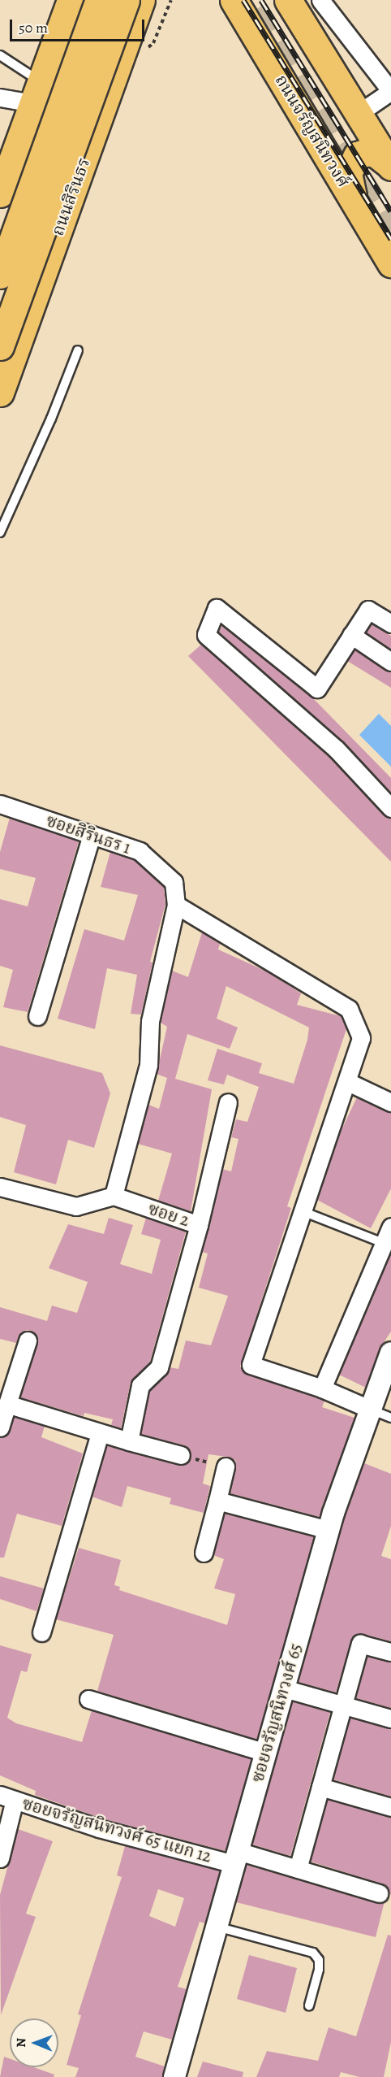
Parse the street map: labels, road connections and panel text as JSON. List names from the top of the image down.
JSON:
{
  "streets": {
    "main road": ["ถนนจรัญสนิทวงศ์", "ถนนสิรินธร"],
    "street": [
      "ซอยสิรินธร 1",
      "ซอย 2",
      "ซอยจรัญสนิทวงศ์ 65",
      "ซอยจรัญสนิทวงศ์ 65 แยก 12"
    ]
  },
  "crossings": [
    ["ซอยจรัญสนิทวงศ์ 65", "ซอยจรัญสนิทวงศ์ 65 แยก 12"]
  ],
  "scale_bar": "50 m",
  "north": "left"
}
